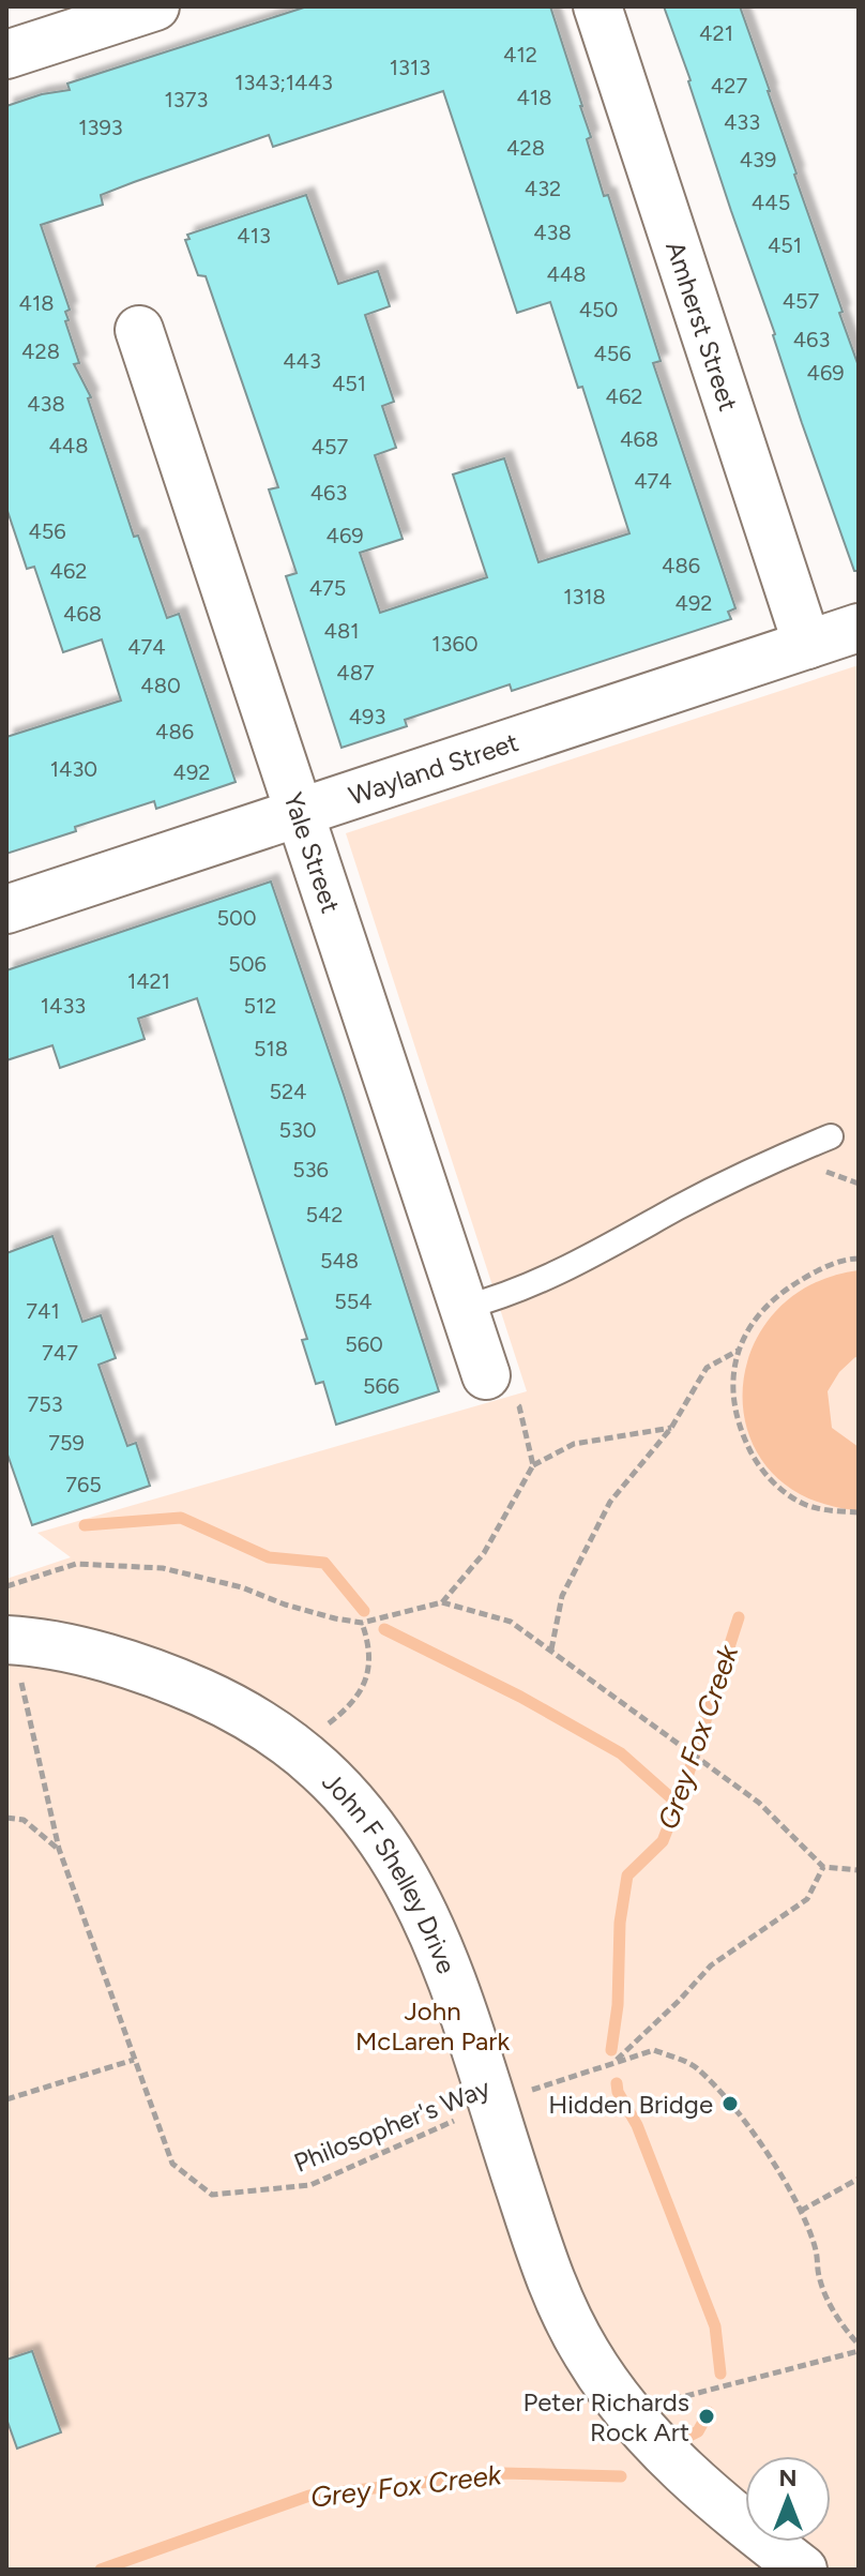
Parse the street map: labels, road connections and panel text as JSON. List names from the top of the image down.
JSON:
{
  "streets": {
    "street": [
      "Amherst Street",
      "Wayland Street",
      "Yale Street",
      "John F Shelley Drive"
    ],
    "path": ["Philosopher's Way"]
  },
  "crossings": [
    ["Amherst Street", "Wayland Street"],
    ["Wayland Street", "Yale Street"],
    ["John F Shelley Drive", "Philosopher's Way"]
  ],
  "water": ["Grey Fox Creek"],
  "parks": ["John McLaren Park"],
  "places": ["Hidden Bridge", "Peter Richards Rock Art"],
  "house_numbers": [
    "421",
    "412",
    "1313",
    "1343;1443",
    "427",
    "418",
    "1373",
    "433",
    "1393",
    "428",
    "439",
    "432",
    "445",
    "438",
    "413",
    "451",
    "448",
    "457",
    "418",
    "450",
    "463",
    "428",
    "456",
    "443",
    "469",
    "451",
    "462",
    "438",
    "468",
    "448",
    "457",
    "474",
    "463",
    "456",
    "469",
    "486",
    "462",
    "475",
    "1318",
    "492",
    "468",
    "481",
    "1360",
    "474",
    "487",
    "480",
    "493",
    "486",
    "1430",
    "492",
    "500",
    "506",
    "1421",
    "1433",
    "512",
    "518",
    "524",
    "530",
    "536",
    "542",
    "548",
    "554",
    "741",
    "560",
    "747",
    "566",
    "753",
    "759",
    "765"
  ],
  "north": "top"
}
